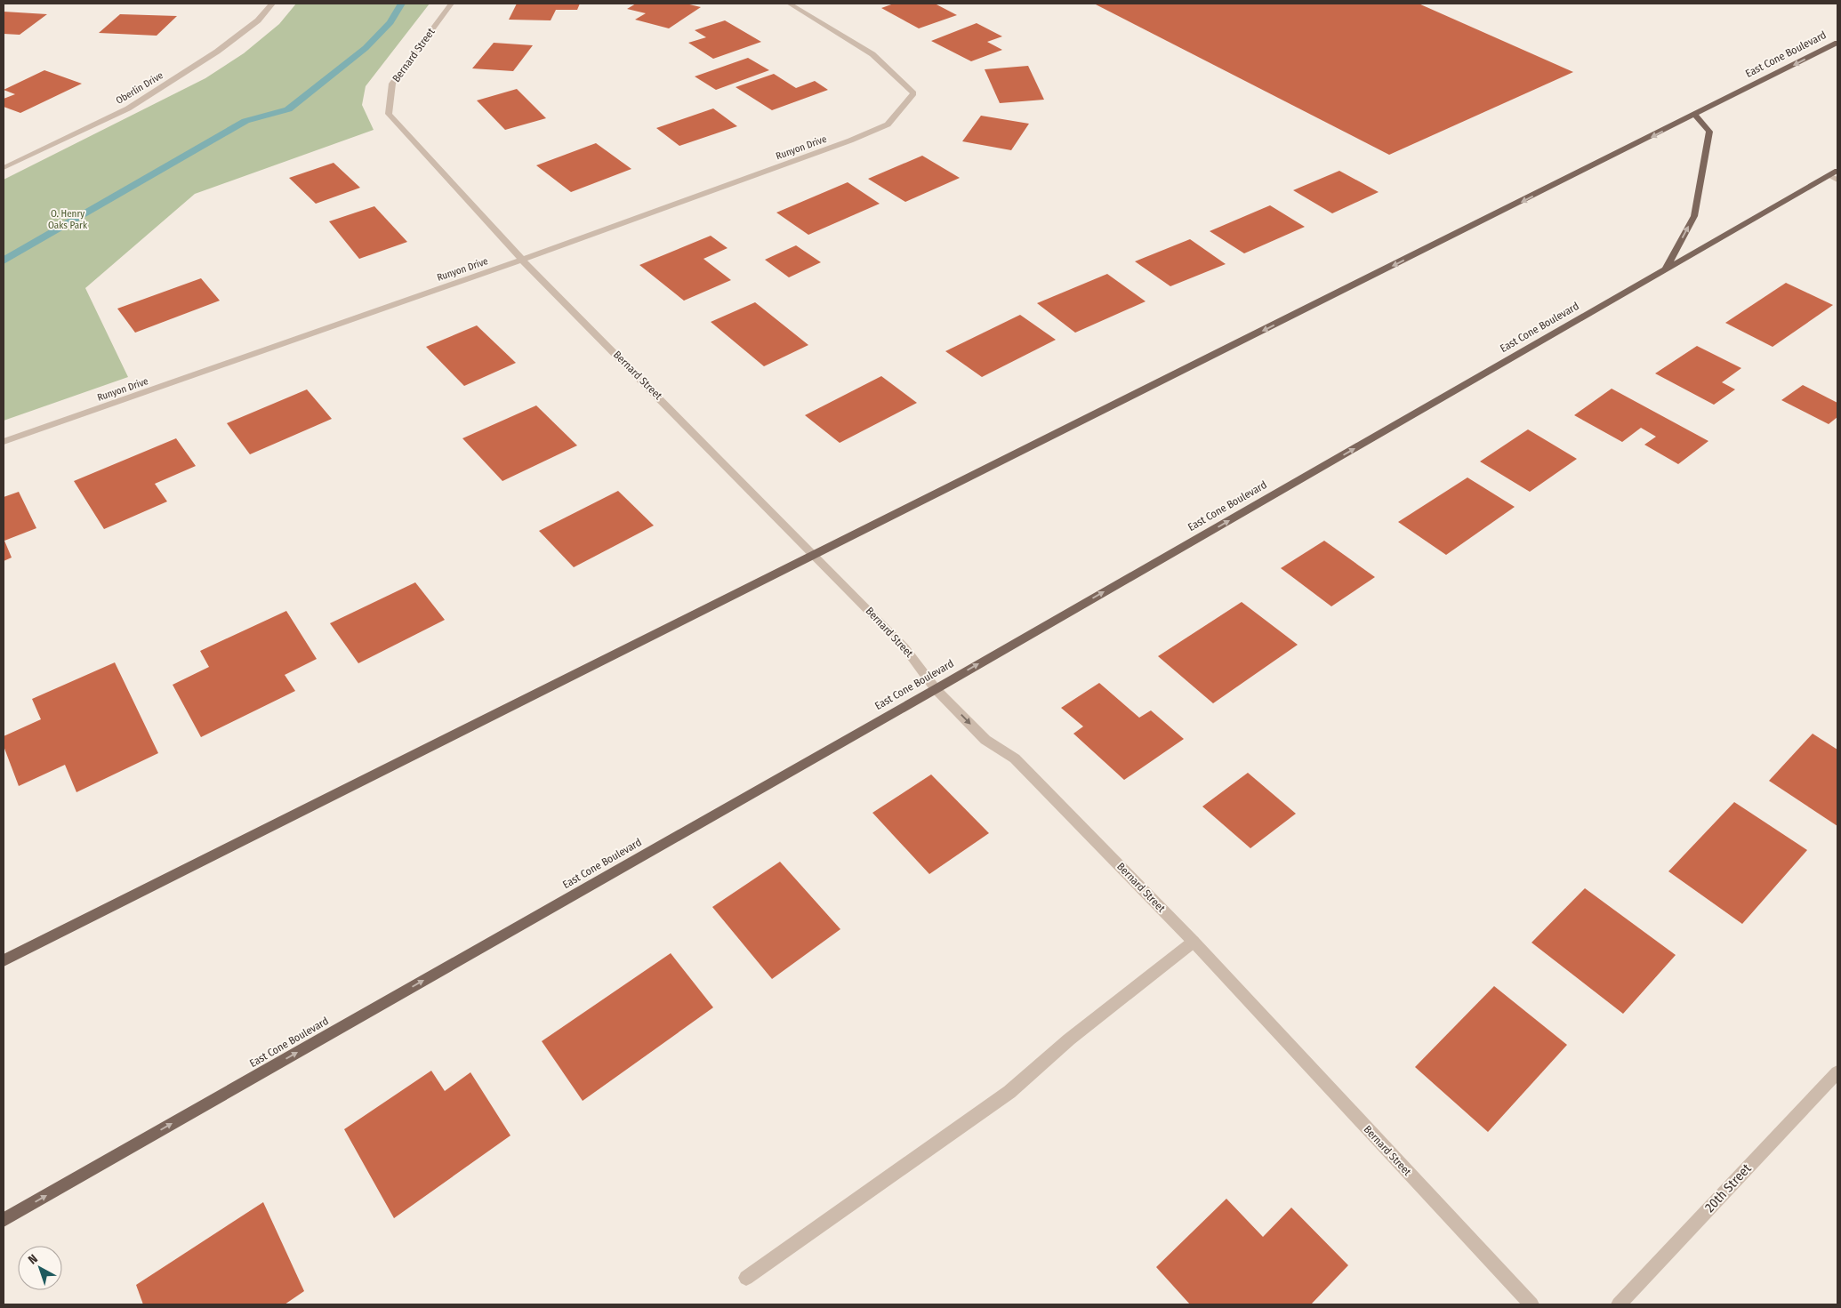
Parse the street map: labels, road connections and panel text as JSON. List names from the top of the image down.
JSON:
{
  "streets": {
    "main road": ["East Cone Boulevard"],
    "street": [
      "Bernard Street",
      "Oberlin Drive",
      "Runyon Drive",
      "20th Street"
    ]
  },
  "crossings": [
    ["East Cone Boulevard", "Bernard Street"],
    ["Bernard Street", "Runyon Drive"]
  ],
  "parks": ["O. Henry Oaks Park"],
  "north": "top left"
}
